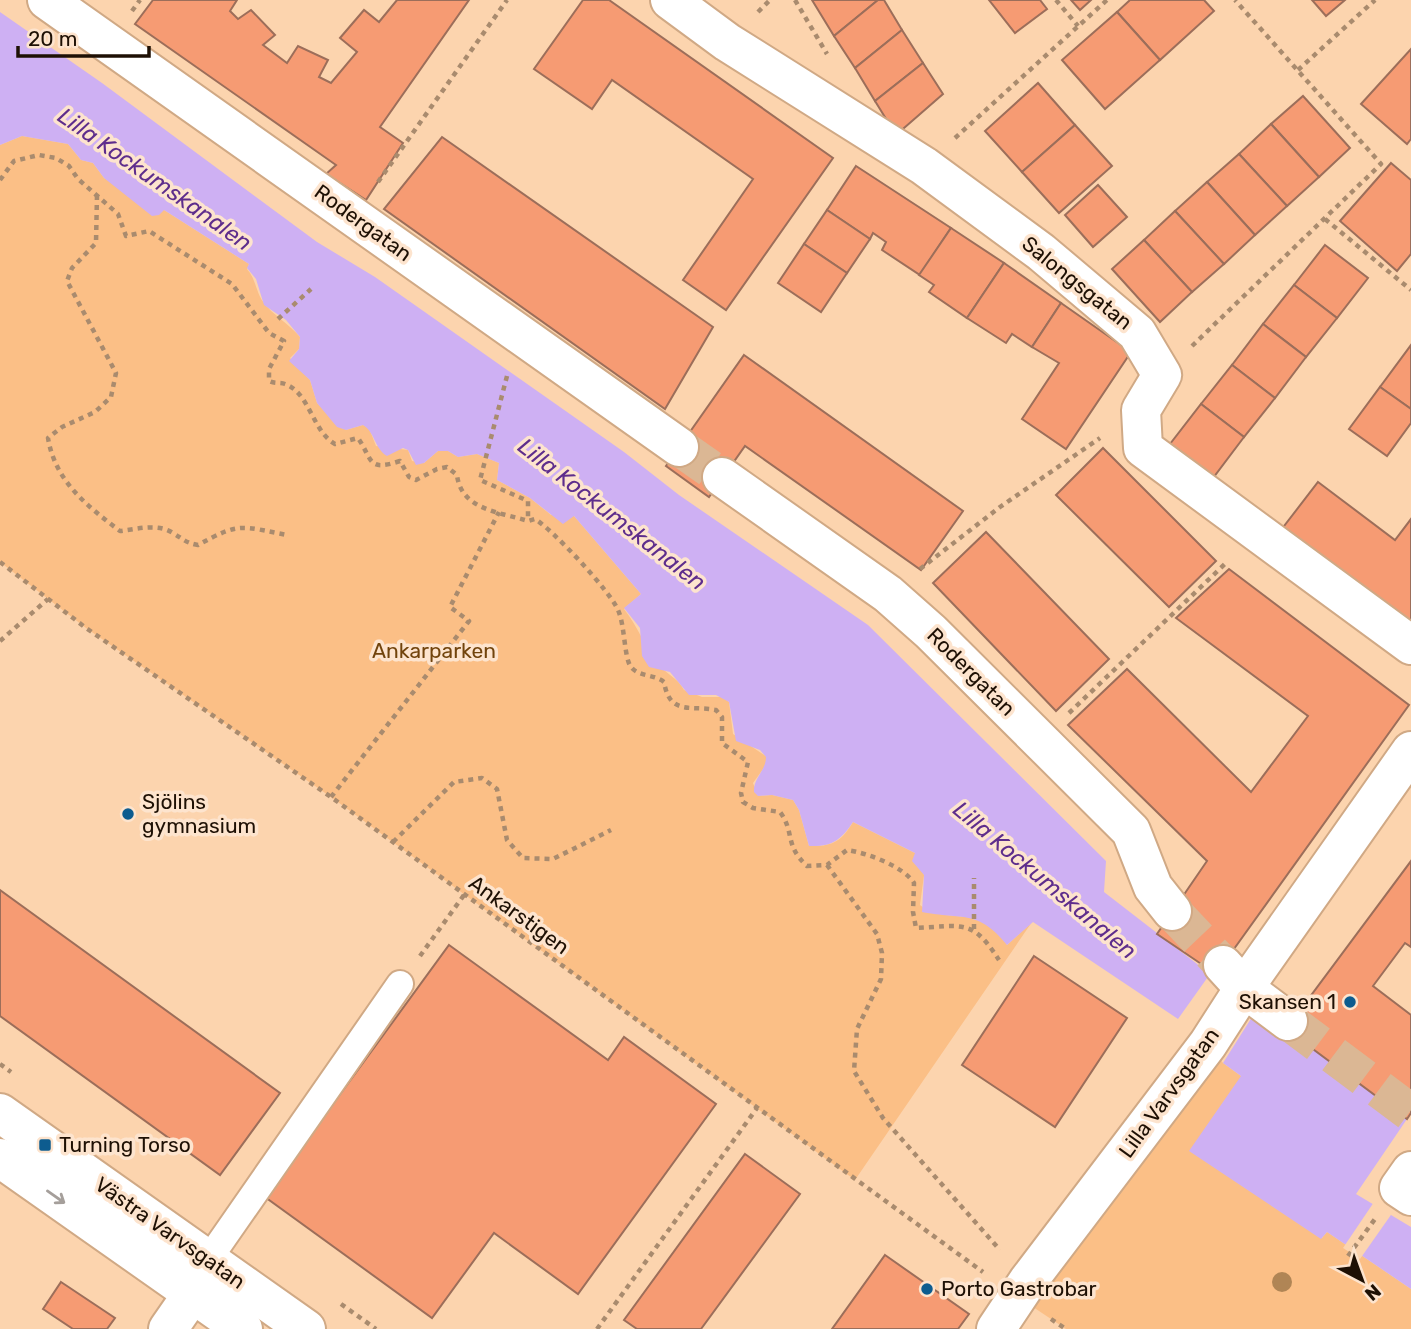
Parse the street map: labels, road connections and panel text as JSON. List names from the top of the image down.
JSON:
{
  "streets": {
    "street": [
      "Rodergatan",
      "Salongsgatan",
      "Lilla Varvsgatan",
      "Västra Varvsgatan"
    ],
    "path": ["Ankarstigen"]
  },
  "crossings": [
    ["Ankarstigen", "Lilla Varvsgatan"]
  ],
  "water": ["Lilla Kockumskanalen"],
  "parks": ["Ankarparken"],
  "places": {
    "other": ["Sjölins gymnasium", "Skansen 1", "Porto Gastrobar"],
    "transit": ["Turning Torso"]
  },
  "scale_bar": "20 m",
  "north": "bottom right"
}
